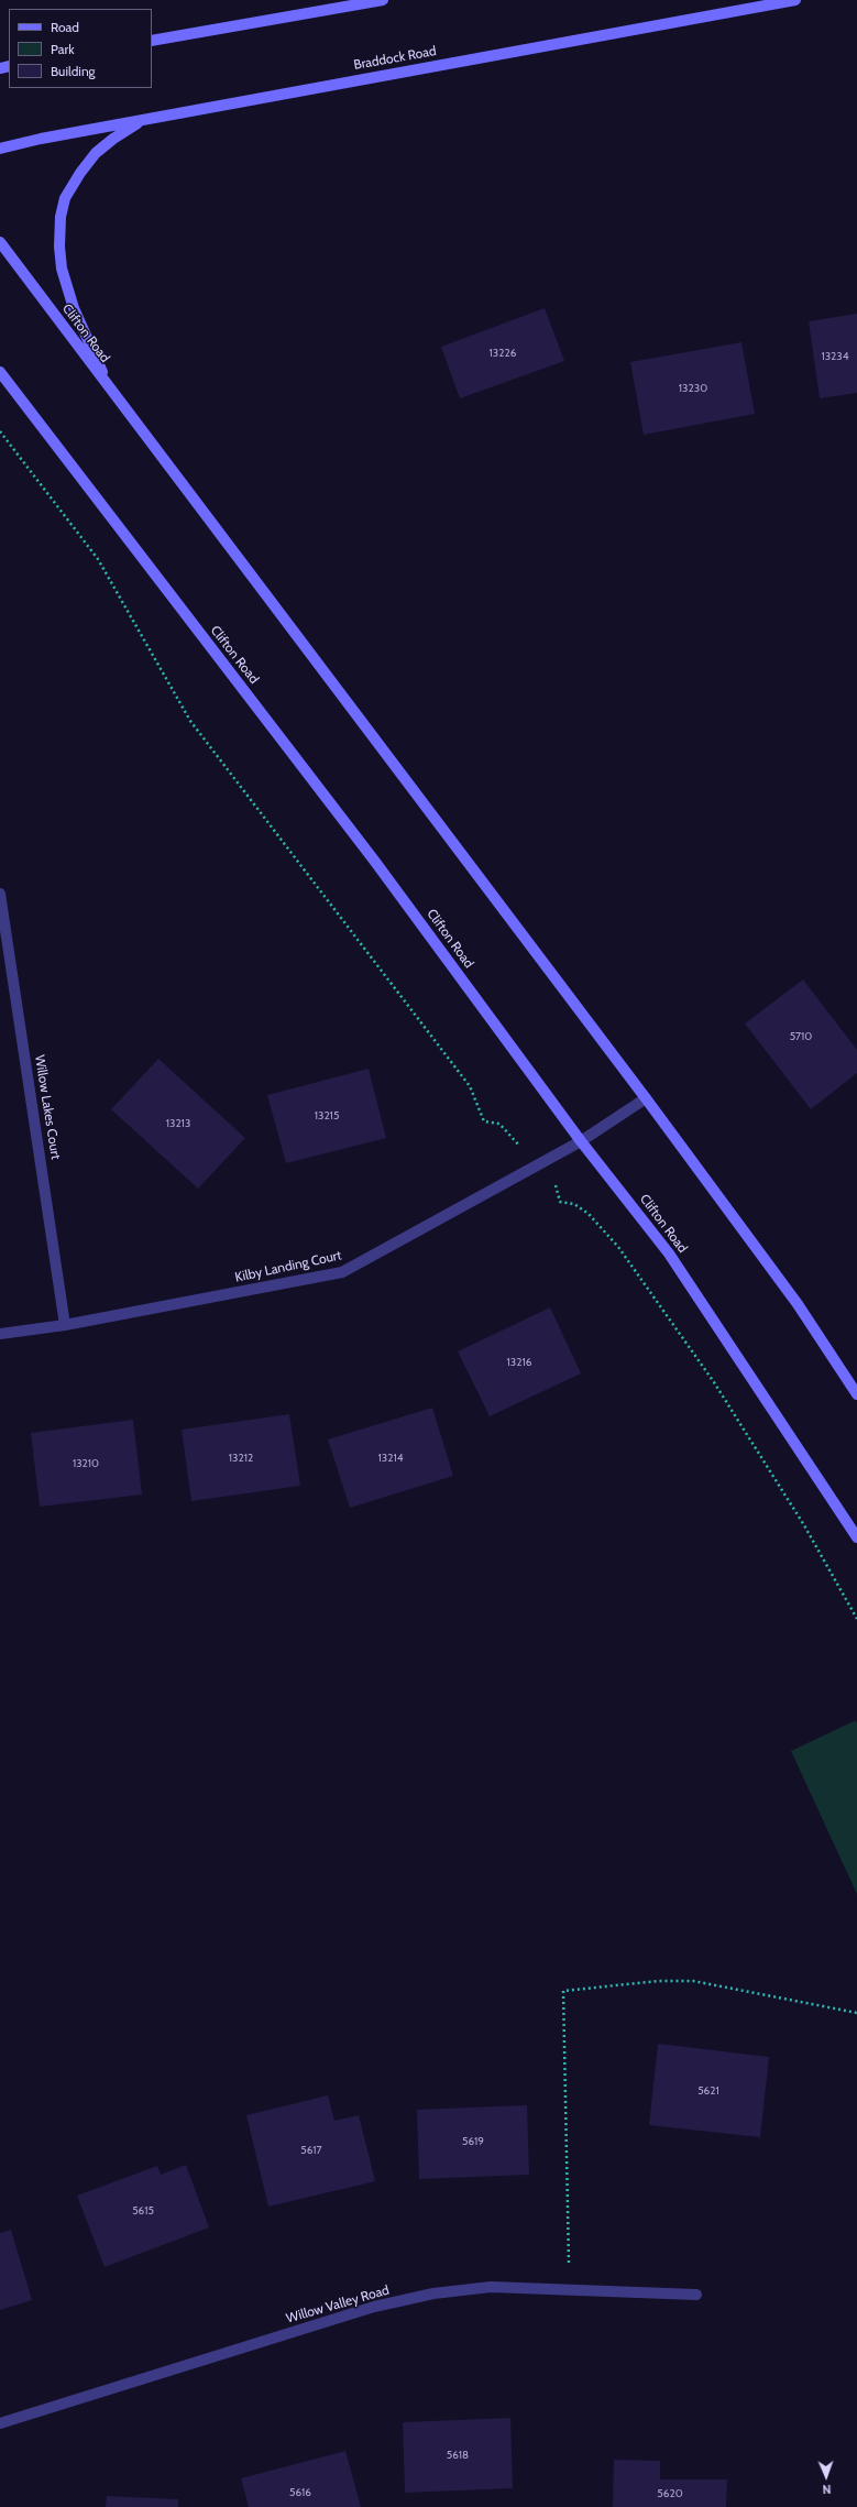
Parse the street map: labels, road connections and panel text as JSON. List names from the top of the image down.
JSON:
{
  "streets": {
    "main road": ["Braddock Road", "Clifton Road"],
    "street": ["Willow Lakes Court", "Kilby Landing Court", "Willow Valley Road"]
  },
  "crossings": [
    ["Clifton Road", "Kilby Landing Court"],
    ["Willow Lakes Court", "Kilby Landing Court"]
  ],
  "house_numbers": [
    "13226",
    "13234",
    "13230",
    "5710",
    "13215",
    "13213",
    "13216",
    "13212",
    "13214",
    "13210",
    "5621",
    "5619",
    "5617",
    "5615",
    "5618",
    "5616",
    "5620"
  ],
  "legend": ["Road", "Park", "Building"],
  "north": "bottom"
}
